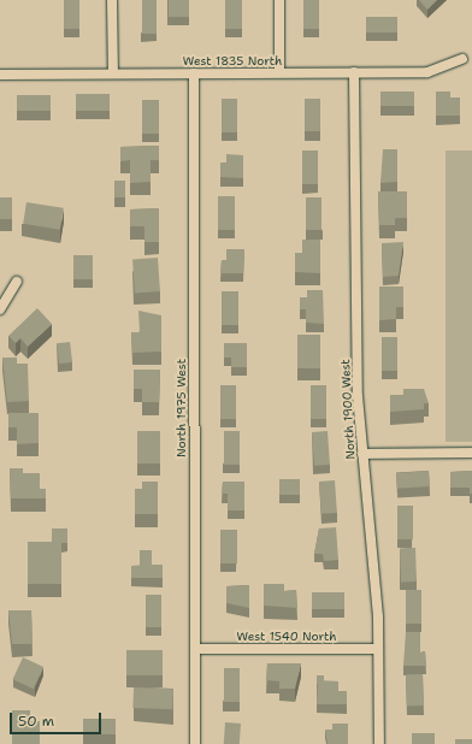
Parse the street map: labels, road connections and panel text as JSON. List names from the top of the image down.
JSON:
{
  "streets": {
    "street": [
      "West 1835 North",
      "North 1975 West",
      "North 1900 West",
      "West 1540 North"
    ]
  },
  "crossings": [
    ["West 1835 North", "North 1975 West"],
    ["West 1835 North", "North 1900 West"],
    ["North 1975 West", "West 1540 North"],
    ["North 1900 West", "West 1540 North"]
  ],
  "scale_bar": "50 m"
}
